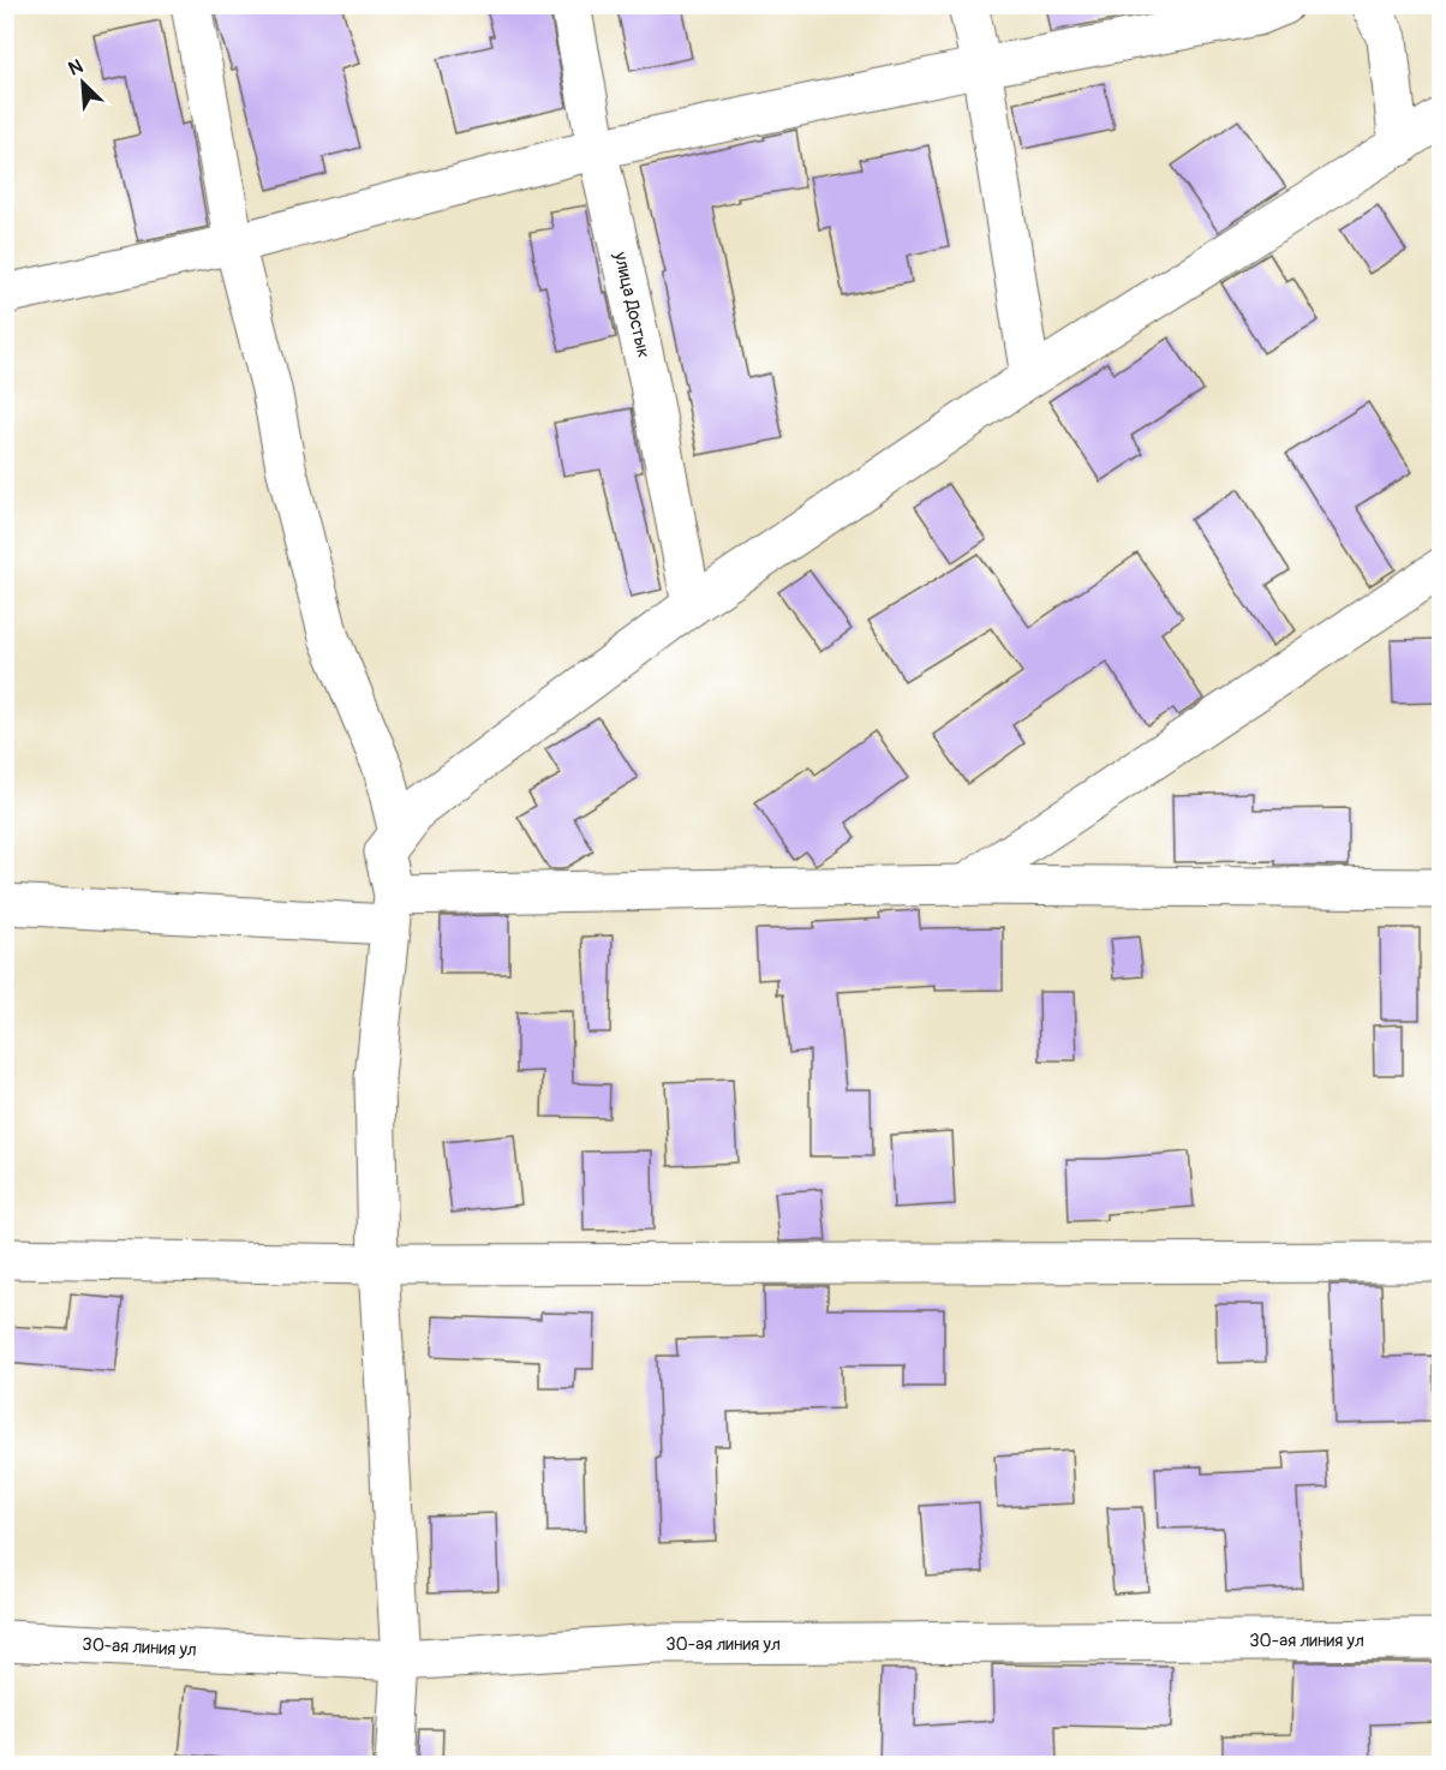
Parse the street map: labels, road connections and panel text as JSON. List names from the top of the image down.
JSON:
{
  "streets": {
    "street": ["улица Достык", "30-ая линия ул"]
  },
  "north": "top left"
}
